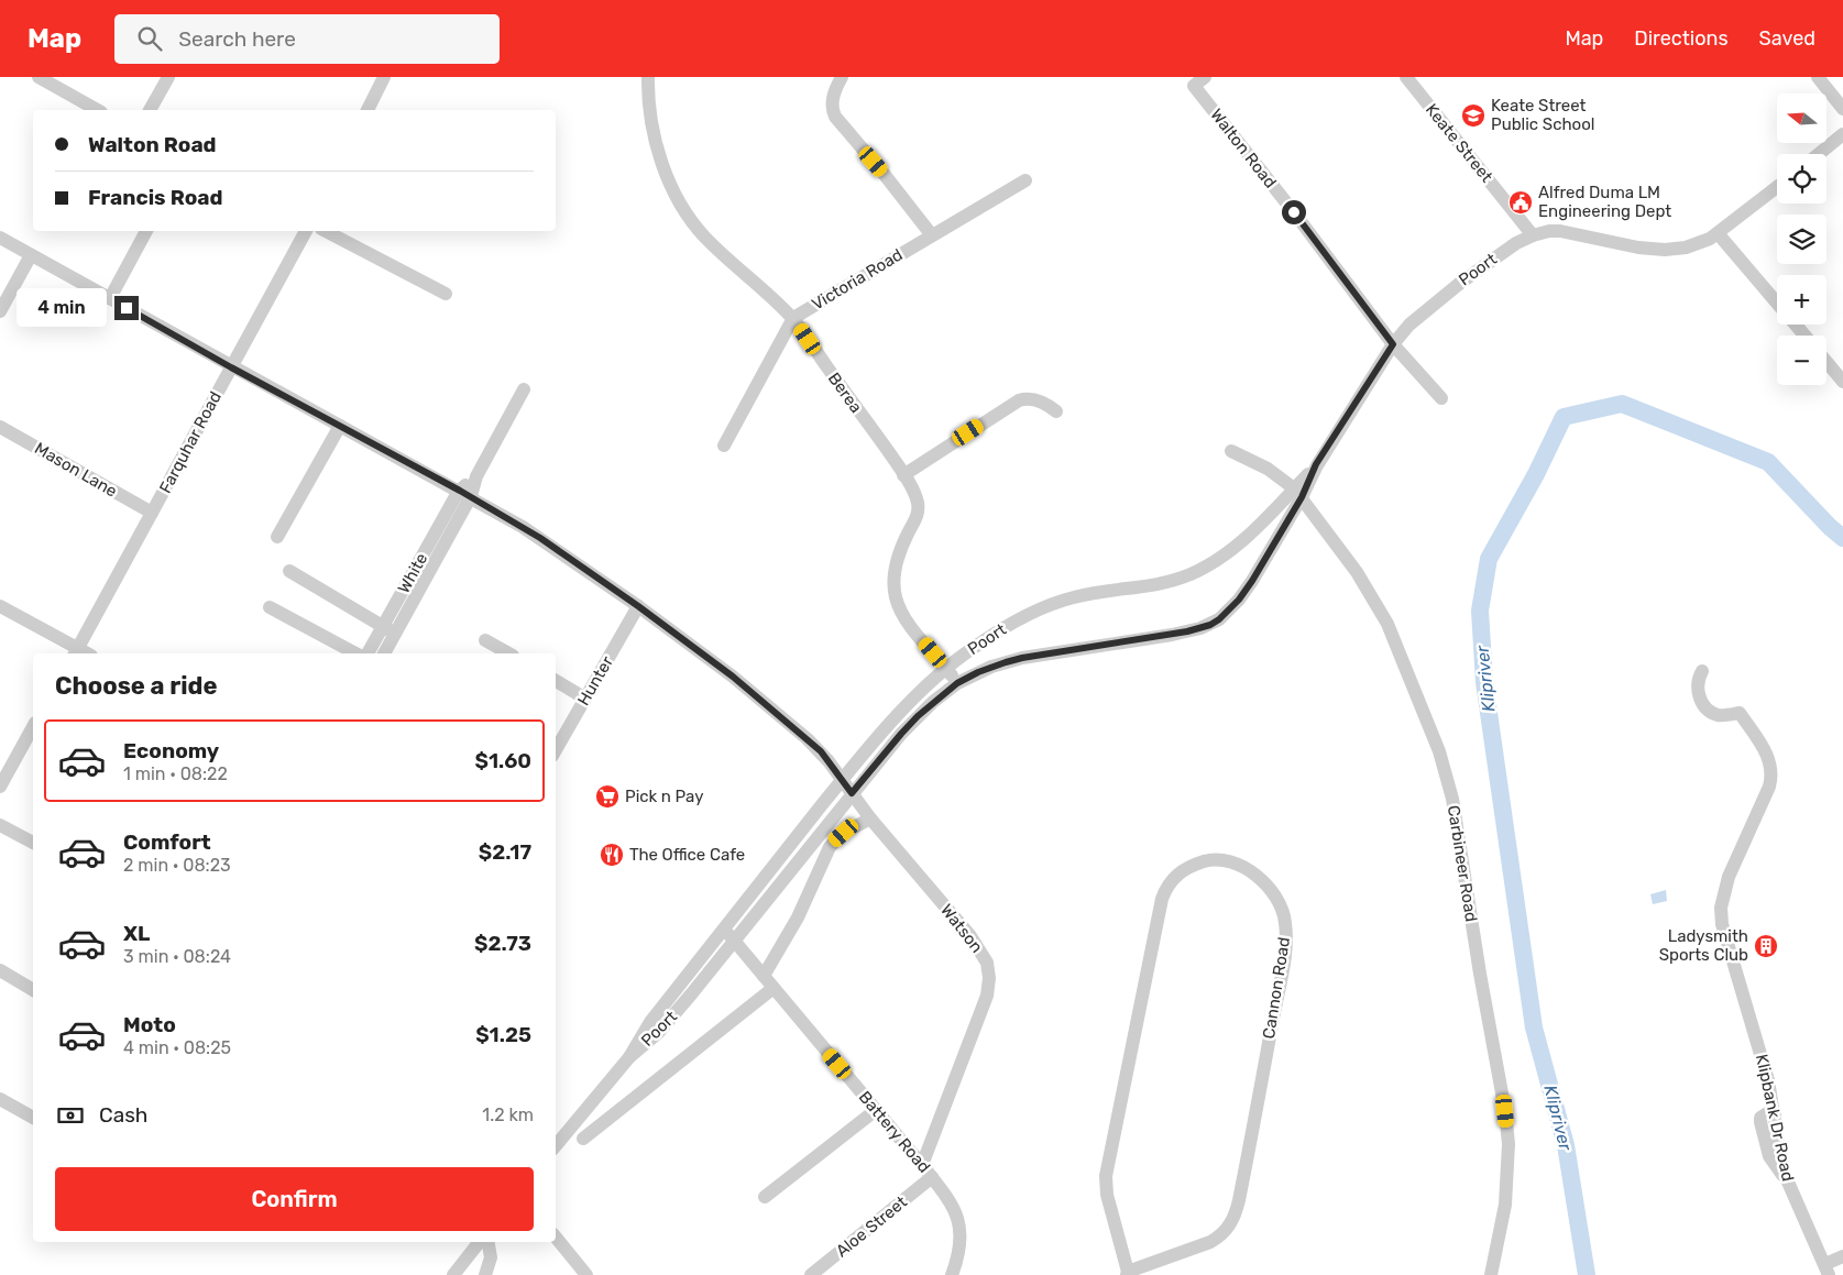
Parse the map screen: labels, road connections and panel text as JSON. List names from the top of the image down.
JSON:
{
  "streets": {
    "street": [
      "Keate Street",
      "Walton Road",
      "Poort",
      "Victoria Road",
      "Berea",
      "Farquhar Road",
      "Mason Lane",
      "White",
      "Hunter",
      "Carbineer Road",
      "Watson",
      "Cannon Road",
      "Klipbank Dr Road",
      "Battery Road",
      "Aloe Street"
    ]
  },
  "crossings": [
    ["Keate Street", "Poort"],
    ["Walton Road", "Poort"],
    ["Poort", "Berea"],
    ["Poort", "Carbineer Road"],
    ["Poort", "Watson"],
    ["Poort", "Battery Road"],
    ["Victoria Road", "Berea"],
    ["Farquhar Road", "Mason Lane"],
    ["Farquhar Road", "Watson"],
    ["White", "Watson"],
    ["Hunter", "Watson"],
    ["Watson", "Battery Road"],
    ["Battery Road", "Aloe Street"]
  ],
  "water": ["Klipriver"],
  "places": {
    "school or university": ["Keate Street Public School"],
    "public building": ["Alfred Duma LM Engineering Dept"],
    "supermarket": ["Pick n Pay"],
    "restaurant": ["The Office Cafe"],
    "building": ["Ladysmith Sports Club"]
  },
  "north": "left",
  "page": {
    "header": "Map",
    "search": "Search here",
    "nav": ["Map", "Directions", "Saved"],
    "map_buttons": ["+", "−"],
    "banner": ["Walton Road", "Francis Road"],
    "bubble": "4 min",
    "heading": "Choose a ride",
    "list": [
      {
        "name": "Economy",
        "note": "1 min · 08:22",
        "value": "$1.60"
      },
      {
        "name": "Comfort",
        "note": "2 min · 08:23",
        "value": "$2.17"
      },
      {
        "name": "XL",
        "note": "3 min · 08:24",
        "value": "$2.73"
      },
      {
        "name": "Moto",
        "note": "4 min · 08:25",
        "value": "$1.25"
      }
    ],
    "pay": ["Cash", "1.2 km"],
    "buttons": "Confirm"
  }
}
